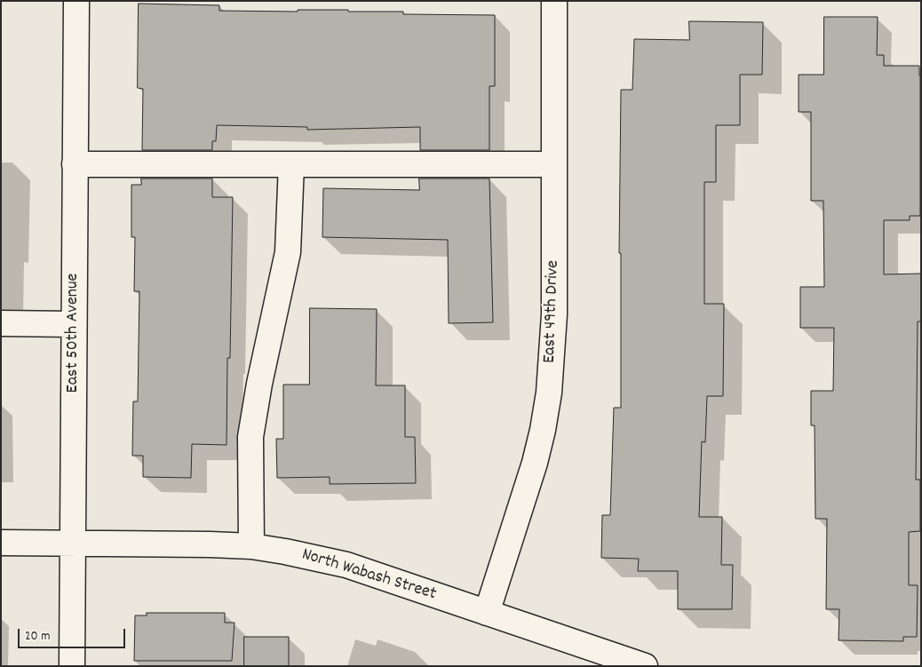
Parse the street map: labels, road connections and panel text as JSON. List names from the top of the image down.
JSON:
{
  "streets": {
    "street": ["East 49th Drive", "East 50th Avenue", "North Wabash Street"]
  },
  "crossings": [
    ["East 49th Drive", "North Wabash Street"],
    ["East 50th Avenue", "North Wabash Street"]
  ],
  "scale_bar": "20 m"
}
